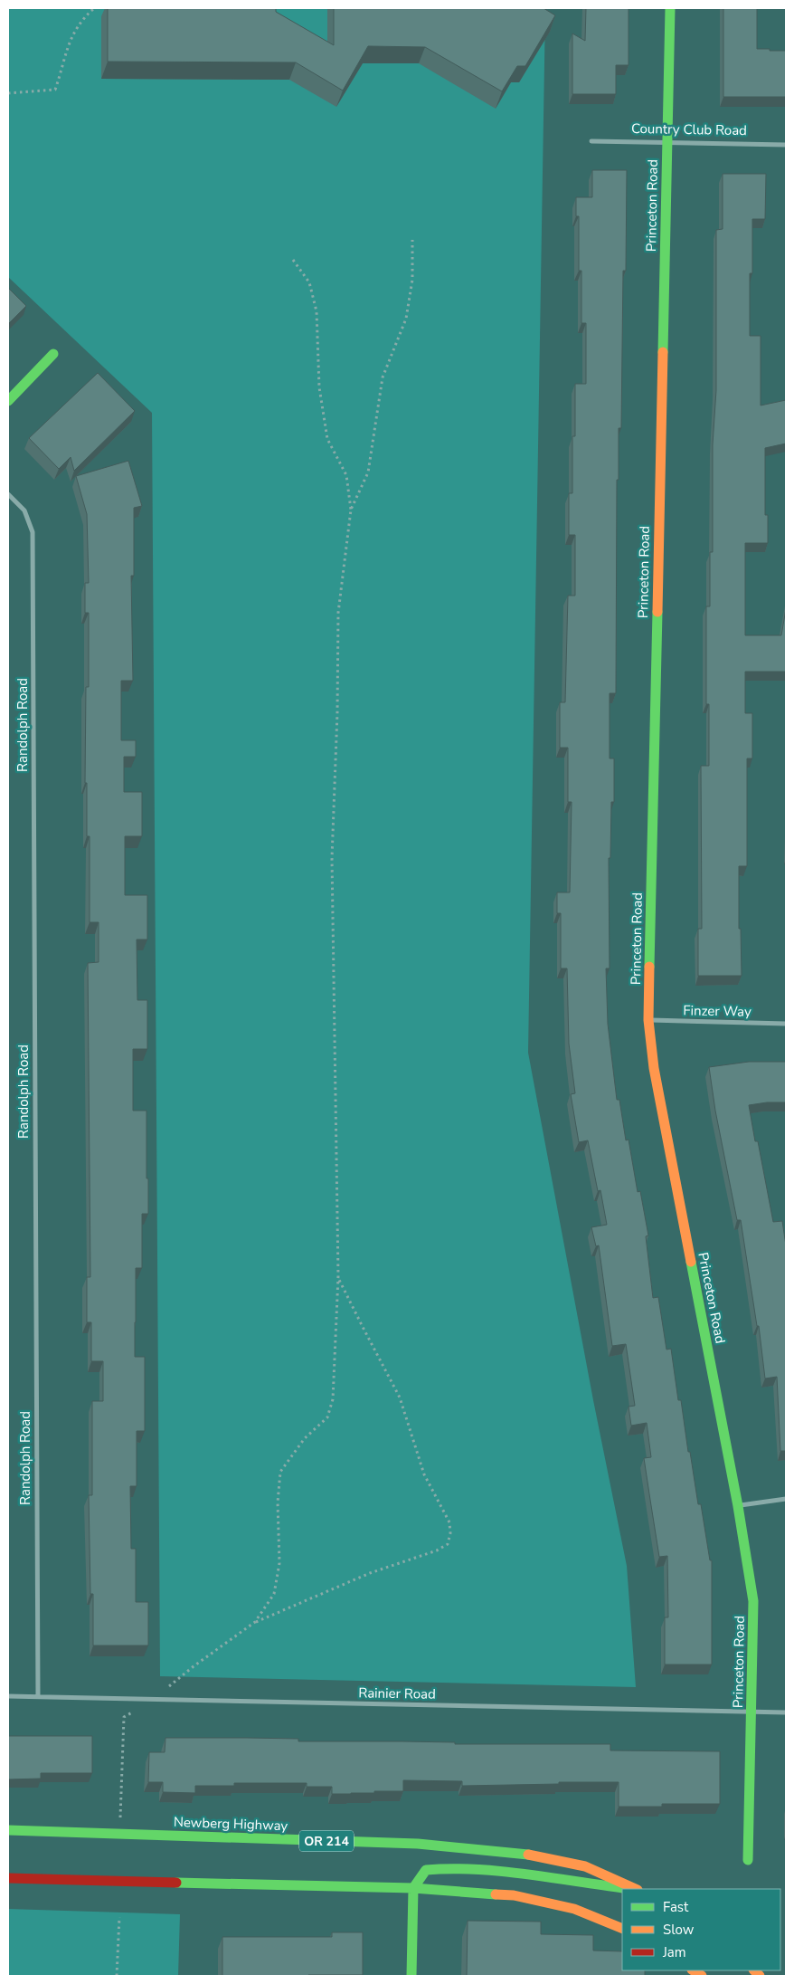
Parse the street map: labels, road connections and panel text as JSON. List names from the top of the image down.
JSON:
{
  "streets": {
    "street": [
      "Country Club Road",
      "Princeton Road",
      "Randolph Road",
      "Finzer Way",
      "Rainier Road",
      "Newberg Highway",
      "OR 214"
    ]
  },
  "crossings": [
    ["Country Club Road", "Princeton Road"],
    ["Princeton Road", "Finzer Way"],
    ["Princeton Road", "Rainier Road"],
    ["Randolph Road", "Rainier Road"]
  ],
  "legend": ["Fast", "Slow", "Jam"]
}
